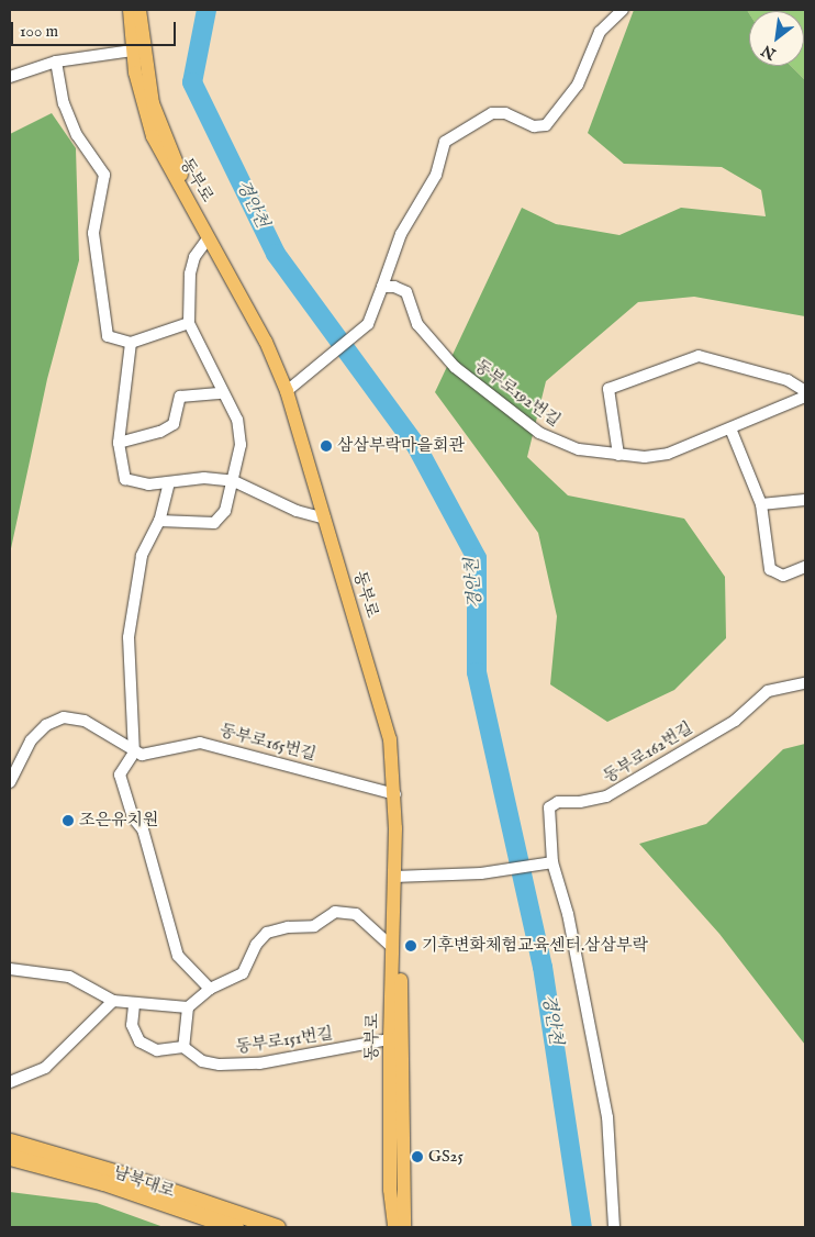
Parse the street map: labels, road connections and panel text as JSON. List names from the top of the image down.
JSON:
{
  "streets": {
    "highway": ["남북대로"],
    "main road": ["동부로"],
    "street": [
      "동부로192번길",
      "동부로165번길",
      "동부로162번길",
      "동부로151번길"
    ]
  },
  "crossings": [
    ["동부로", "동부로165번길"],
    ["동부로", "동부로151번길"]
  ],
  "water": ["경안천"],
  "places": [
    "삼삼부락마을회관",
    "조은유치원",
    "기후변화체험교육센터.삼삼부락",
    "GS25"
  ],
  "scale_bar": "100 m",
  "north": "bottom left"
}
